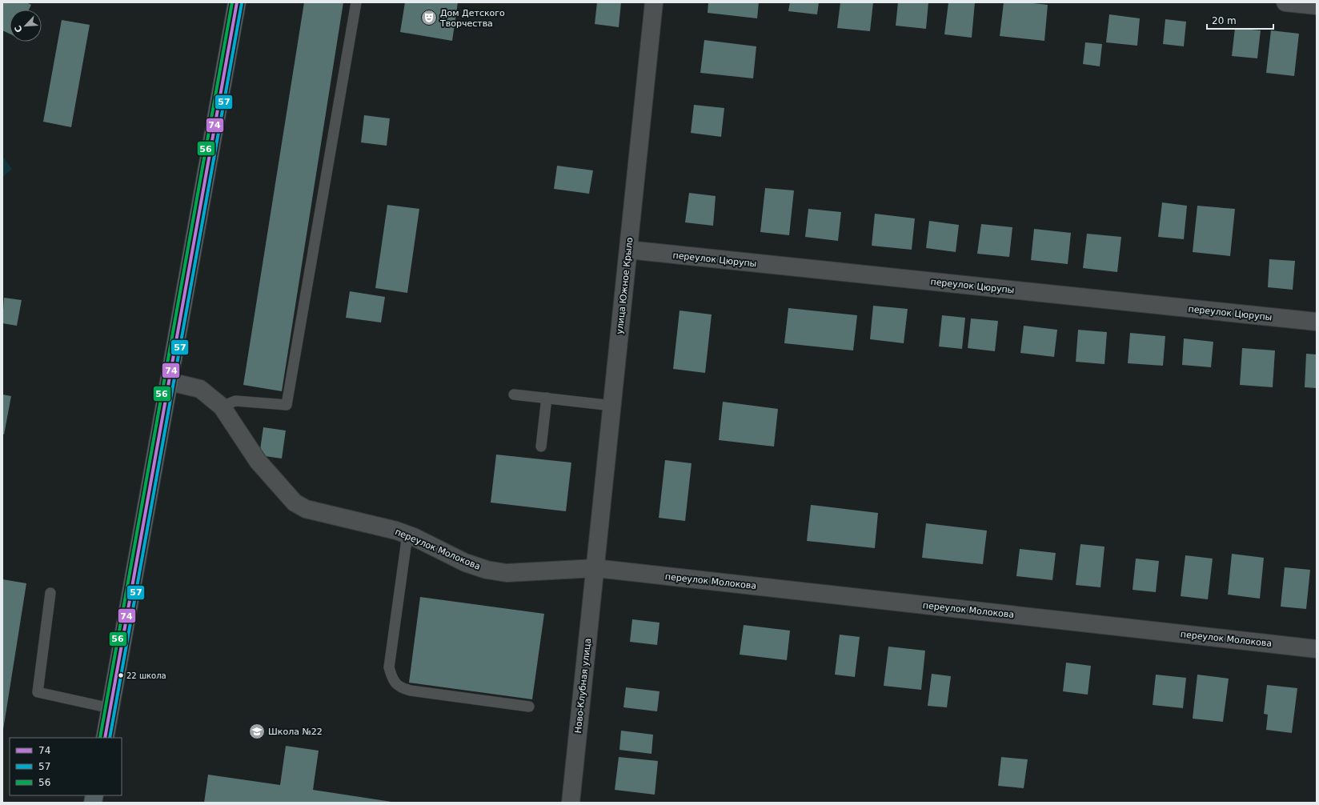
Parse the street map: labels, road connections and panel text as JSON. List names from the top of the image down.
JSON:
{
  "streets": {
    "street": [
      "переулок Цюрупы",
      "улица Южное Крыло",
      "переулок Молокова",
      "Ново-Клубная улица"
    ]
  },
  "crossings": [
    ["переулок Цюрупы", "улица Южное Крыло"],
    ["улица Южное Крыло", "переулок Молокова"],
    ["улица Южное Крыло", "Ново-Клубная улица"],
    ["переулок Молокова", "Ново-Клубная улица"]
  ],
  "places": {
    "theatre": ["Дом Детского Творчества"],
    "other": ["22 школа"],
    "school or university": ["Школа №22"]
  },
  "lines": ["transit line 74", "transit line 56", "transit line 57"],
  "legend": ["74", "57", "56"],
  "scale_bar": "20 m",
  "north": "bottom left"
}
